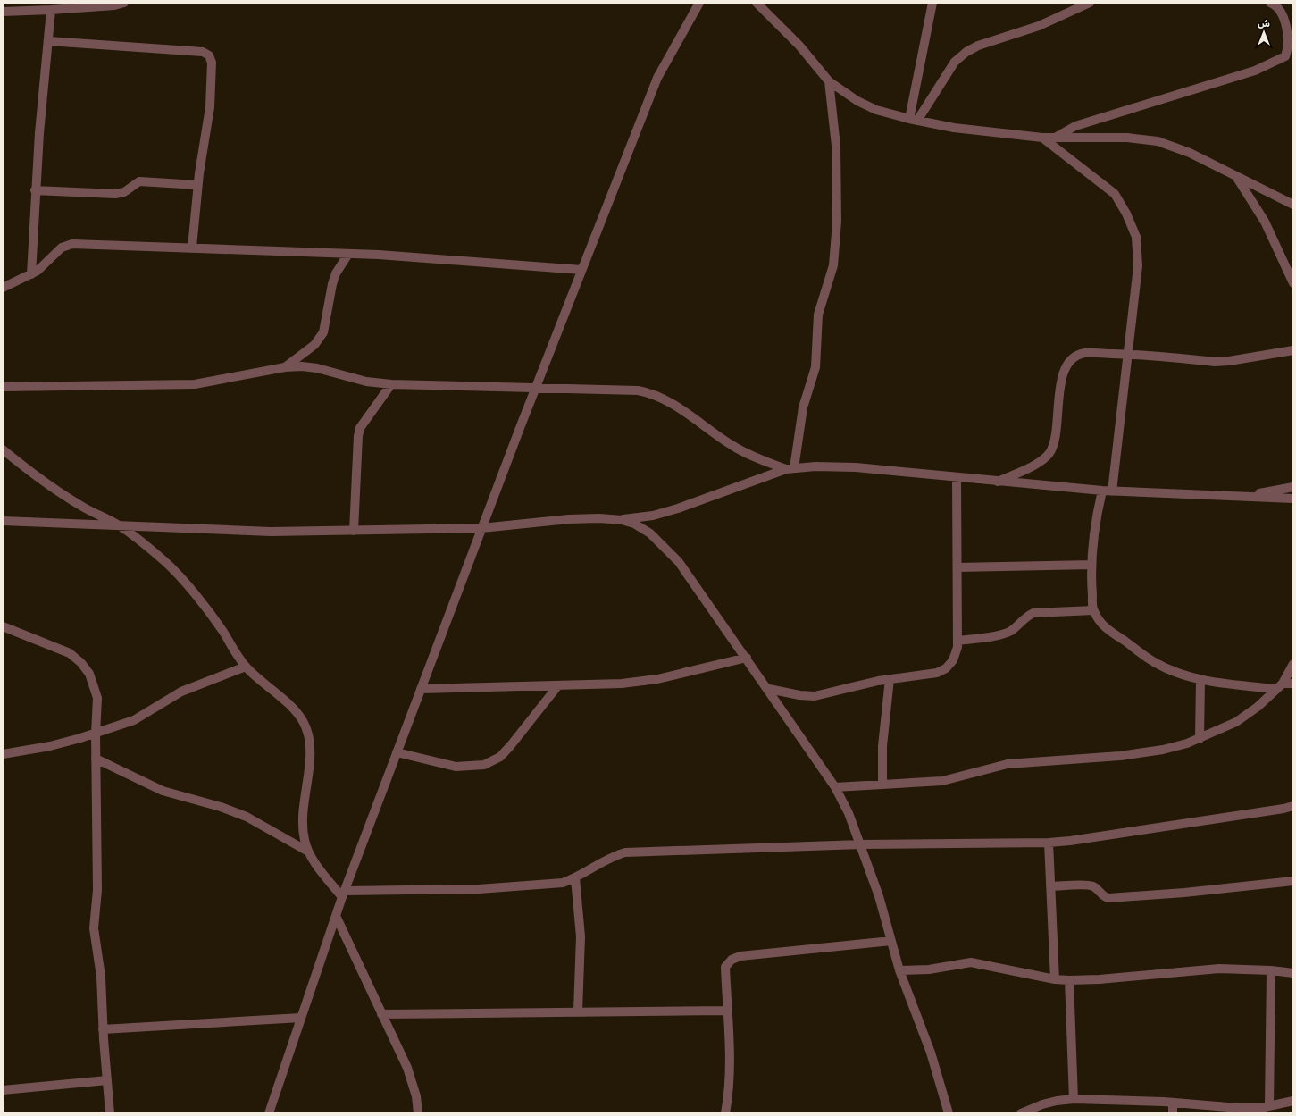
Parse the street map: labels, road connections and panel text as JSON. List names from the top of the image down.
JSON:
{
  "north": "top"
}
